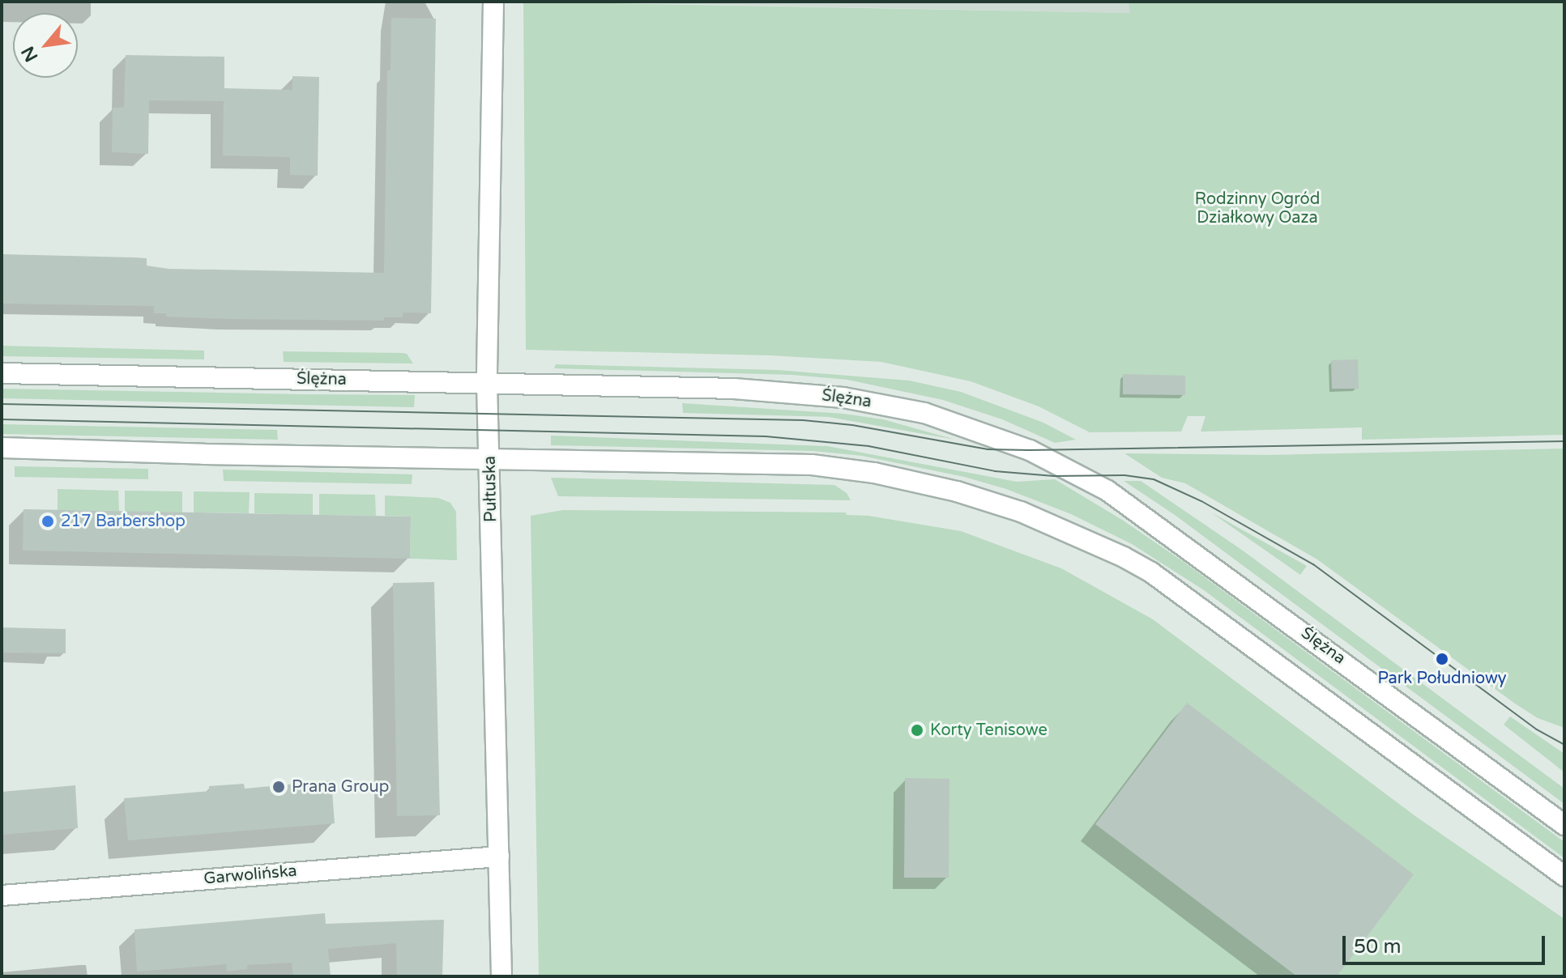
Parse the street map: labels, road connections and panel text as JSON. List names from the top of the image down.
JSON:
{
  "streets": {
    "main road": ["Ślężna", "Pułtuska", "Garwolińska"]
  },
  "crossings": [
    ["Ślężna", "Pułtuska"],
    ["Pułtuska", "Garwolińska"]
  ],
  "parks": ["Rodzinny Ogród Działkowy Oaza"],
  "places": [
    "217 Barbershop",
    "Park Południowy",
    "Korty Tenisowe",
    "Prana Group"
  ],
  "scale_bar": "50 m",
  "north": "bottom left"
}
